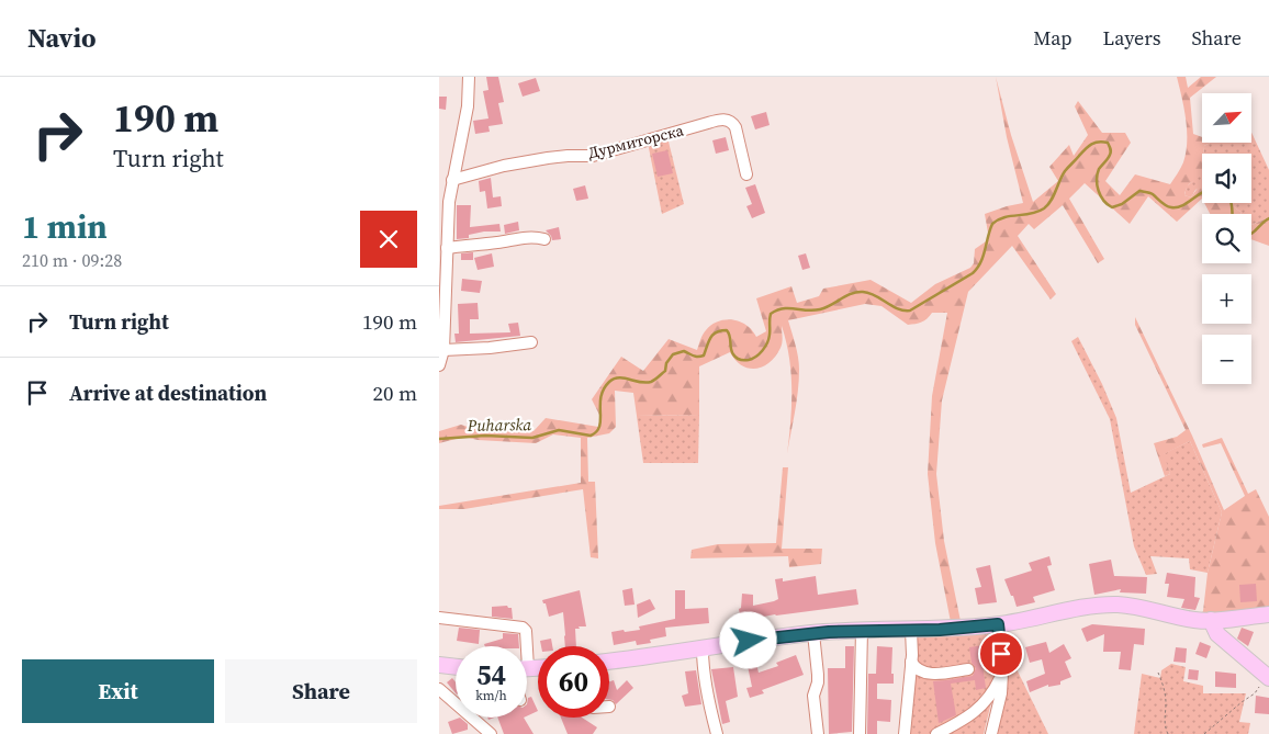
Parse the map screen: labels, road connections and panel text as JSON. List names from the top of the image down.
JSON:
{
  "streets": {
    "street": ["Дурмиторска"]
  },
  "water": ["Puharska"],
  "north": "top right",
  "page": {
    "header": "Navio",
    "nav": ["Map", "Layers", "Share"],
    "turn": ["190 m", "Turn right"],
    "map_buttons": ["+", "−"],
    "heading": ["1 min", "210 m · 09:28"],
    "list": [
      {
        "name": "Turn right",
        "value": "190 m"
      },
      {
        "name": "Arrive at destination",
        "value": "20 m"
      }
    ],
    "speed": "54 km/h",
    "limit": "60",
    "buttons": ["Exit", "Share"]
  }
}
